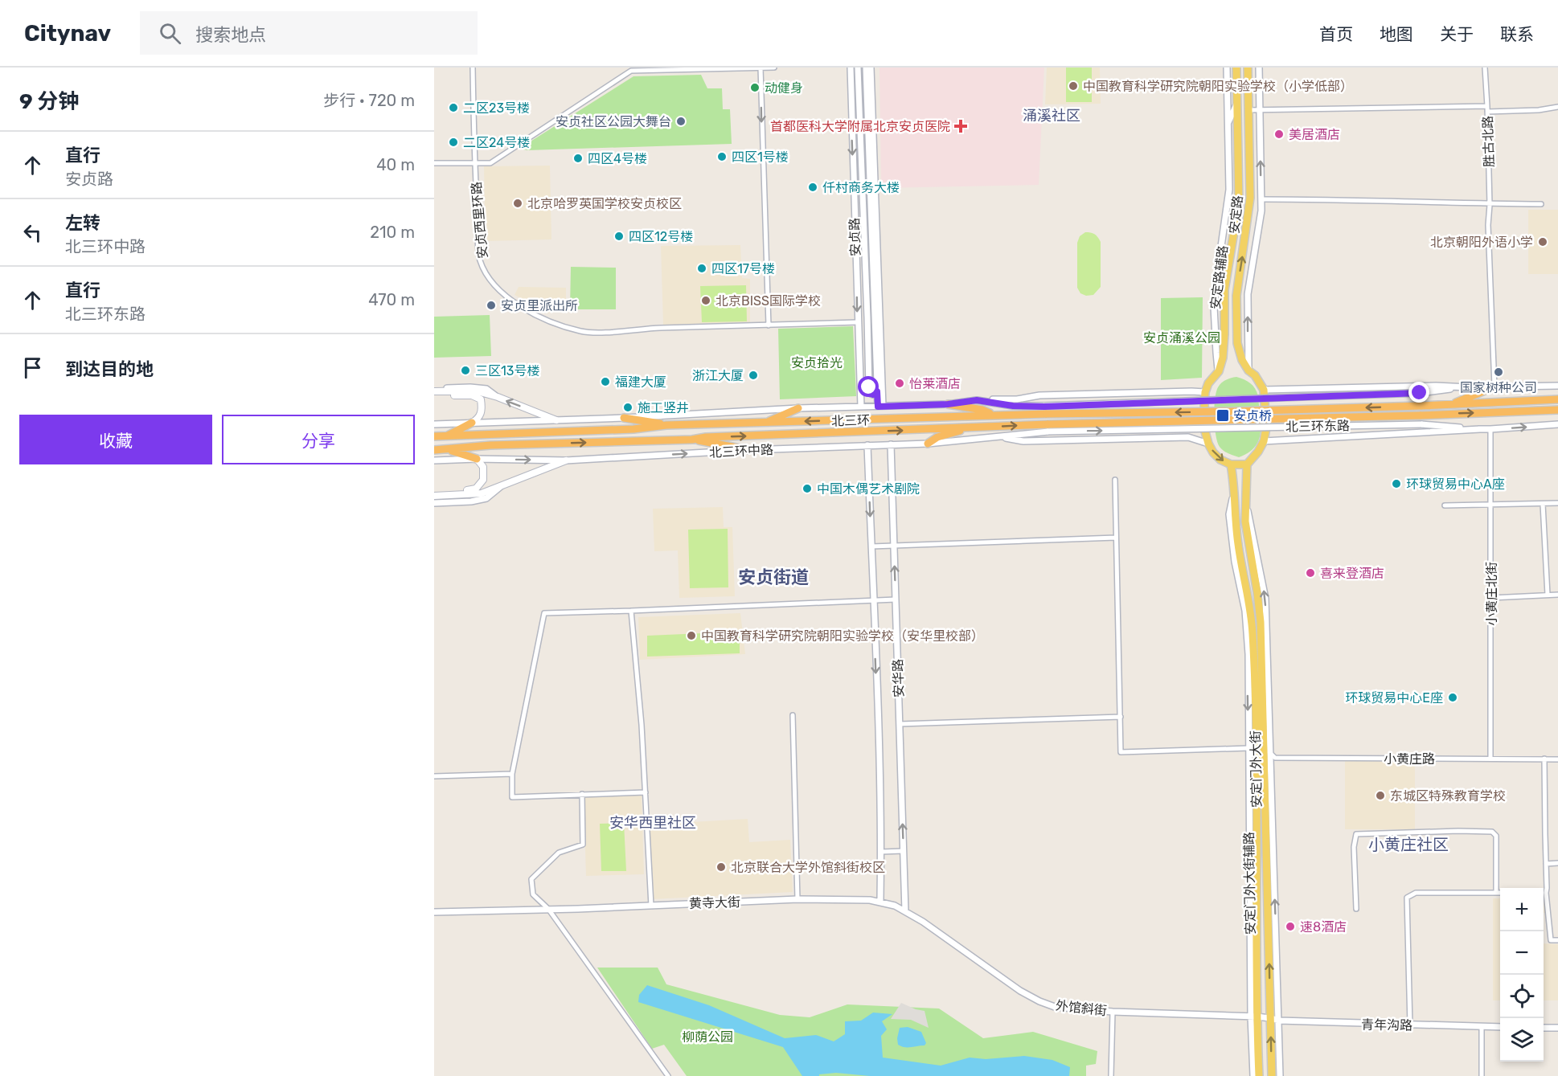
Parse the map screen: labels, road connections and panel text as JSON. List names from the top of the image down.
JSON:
{
  "streets": {
    "highway": ["北三环"],
    "main road": ["安定路", "安定门外大街"],
    "street": [
      "胜古北路",
      "安贞西里环路",
      "安贞路",
      "安定路辅路",
      "北三环东路",
      "北三环中路",
      "小黄庄北街",
      "安华路",
      "小黄庄路",
      "安定门外大街辅路",
      "黄寺大街",
      "外馆斜街",
      "青年沟路"
    ]
  },
  "crossings": [
    ["胜古北路", "安定路"],
    ["安定路", "安定路辅路"],
    ["安贞西里环路", "安贞路"],
    ["北三环", "北三环东路"],
    ["北三环", "北三环中路"],
    ["北三环东路", "北三环中路"],
    ["北三环东路", "小黄庄北街"],
    ["北三环中路", "安华路"],
    ["小黄庄北街", "小黄庄路"],
    ["安华路", "黄寺大街"],
    ["安华路", "外馆斜街"],
    ["小黄庄路", "安定门外大街"],
    ["小黄庄路", "安定门外大街辅路"],
    ["安定门外大街", "安定门外大街辅路"],
    ["安定门外大街", "外馆斜街"],
    ["安定门外大街", "青年沟路"],
    ["安定门外大街辅路", "青年沟路"],
    ["黄寺大街", "外馆斜街"],
    ["外馆斜街", "青年沟路"]
  ],
  "one_way": ["安定门外大街辅路"],
  "districts": [
    "涌溪社区",
    "安贞街道",
    "安华西里社区",
    "小黄庄社区"
  ],
  "parks": ["安贞涌溪公园", "安贞拾光", "柳荫公园"],
  "places": {
    "other": [
      "中国教育科学研究院朝阳实验学校（小学低部）",
      "动健身",
      "二区23号楼",
      "安贞社区公园大舞台",
      "美居酒店",
      "二区24号楼",
      "四区1号楼",
      "四区4号楼",
      "仟村商务大楼",
      "北京哈罗英国学校安贞校区",
      "四区12号楼",
      "北京朝阳外语小学",
      "四区17号楼",
      "北京BISS国际学校",
      "安贞里派出所",
      "三区13号楼",
      "国家树种公司",
      "浙江大厦",
      "福建大厦",
      "怡莱酒店",
      "施工竖井",
      "环球贸易中心A座",
      "中国木偶艺术剧院",
      "喜来登酒店",
      "中国教育科学研究院朝阳实验学校（安华里校部）",
      "环球贸易中心E座",
      "东城区特殊教育学校",
      "北京联合大学外馆斜街校区",
      "速8酒店"
    ],
    "health": ["首都医科大学附属北京安贞医院"],
    "transit": ["安贞桥"]
  },
  "page": {
    "header": "Citynav",
    "search": "搜索地点",
    "nav": [
      "首页",
      "地图",
      "关于",
      "联系"
    ],
    "heading": ["9 分钟", "步行 · 720 m"],
    "list": [
      ["直行", "安贞路", "40 m"],
      ["左转", "北三环中路", "210 m"],
      ["直行", "北三环东路", "470 m"],
      "到达目的地"
    ],
    "buttons": ["收藏", "分享"],
    "map_buttons": ["+", "−"]
  }
}
